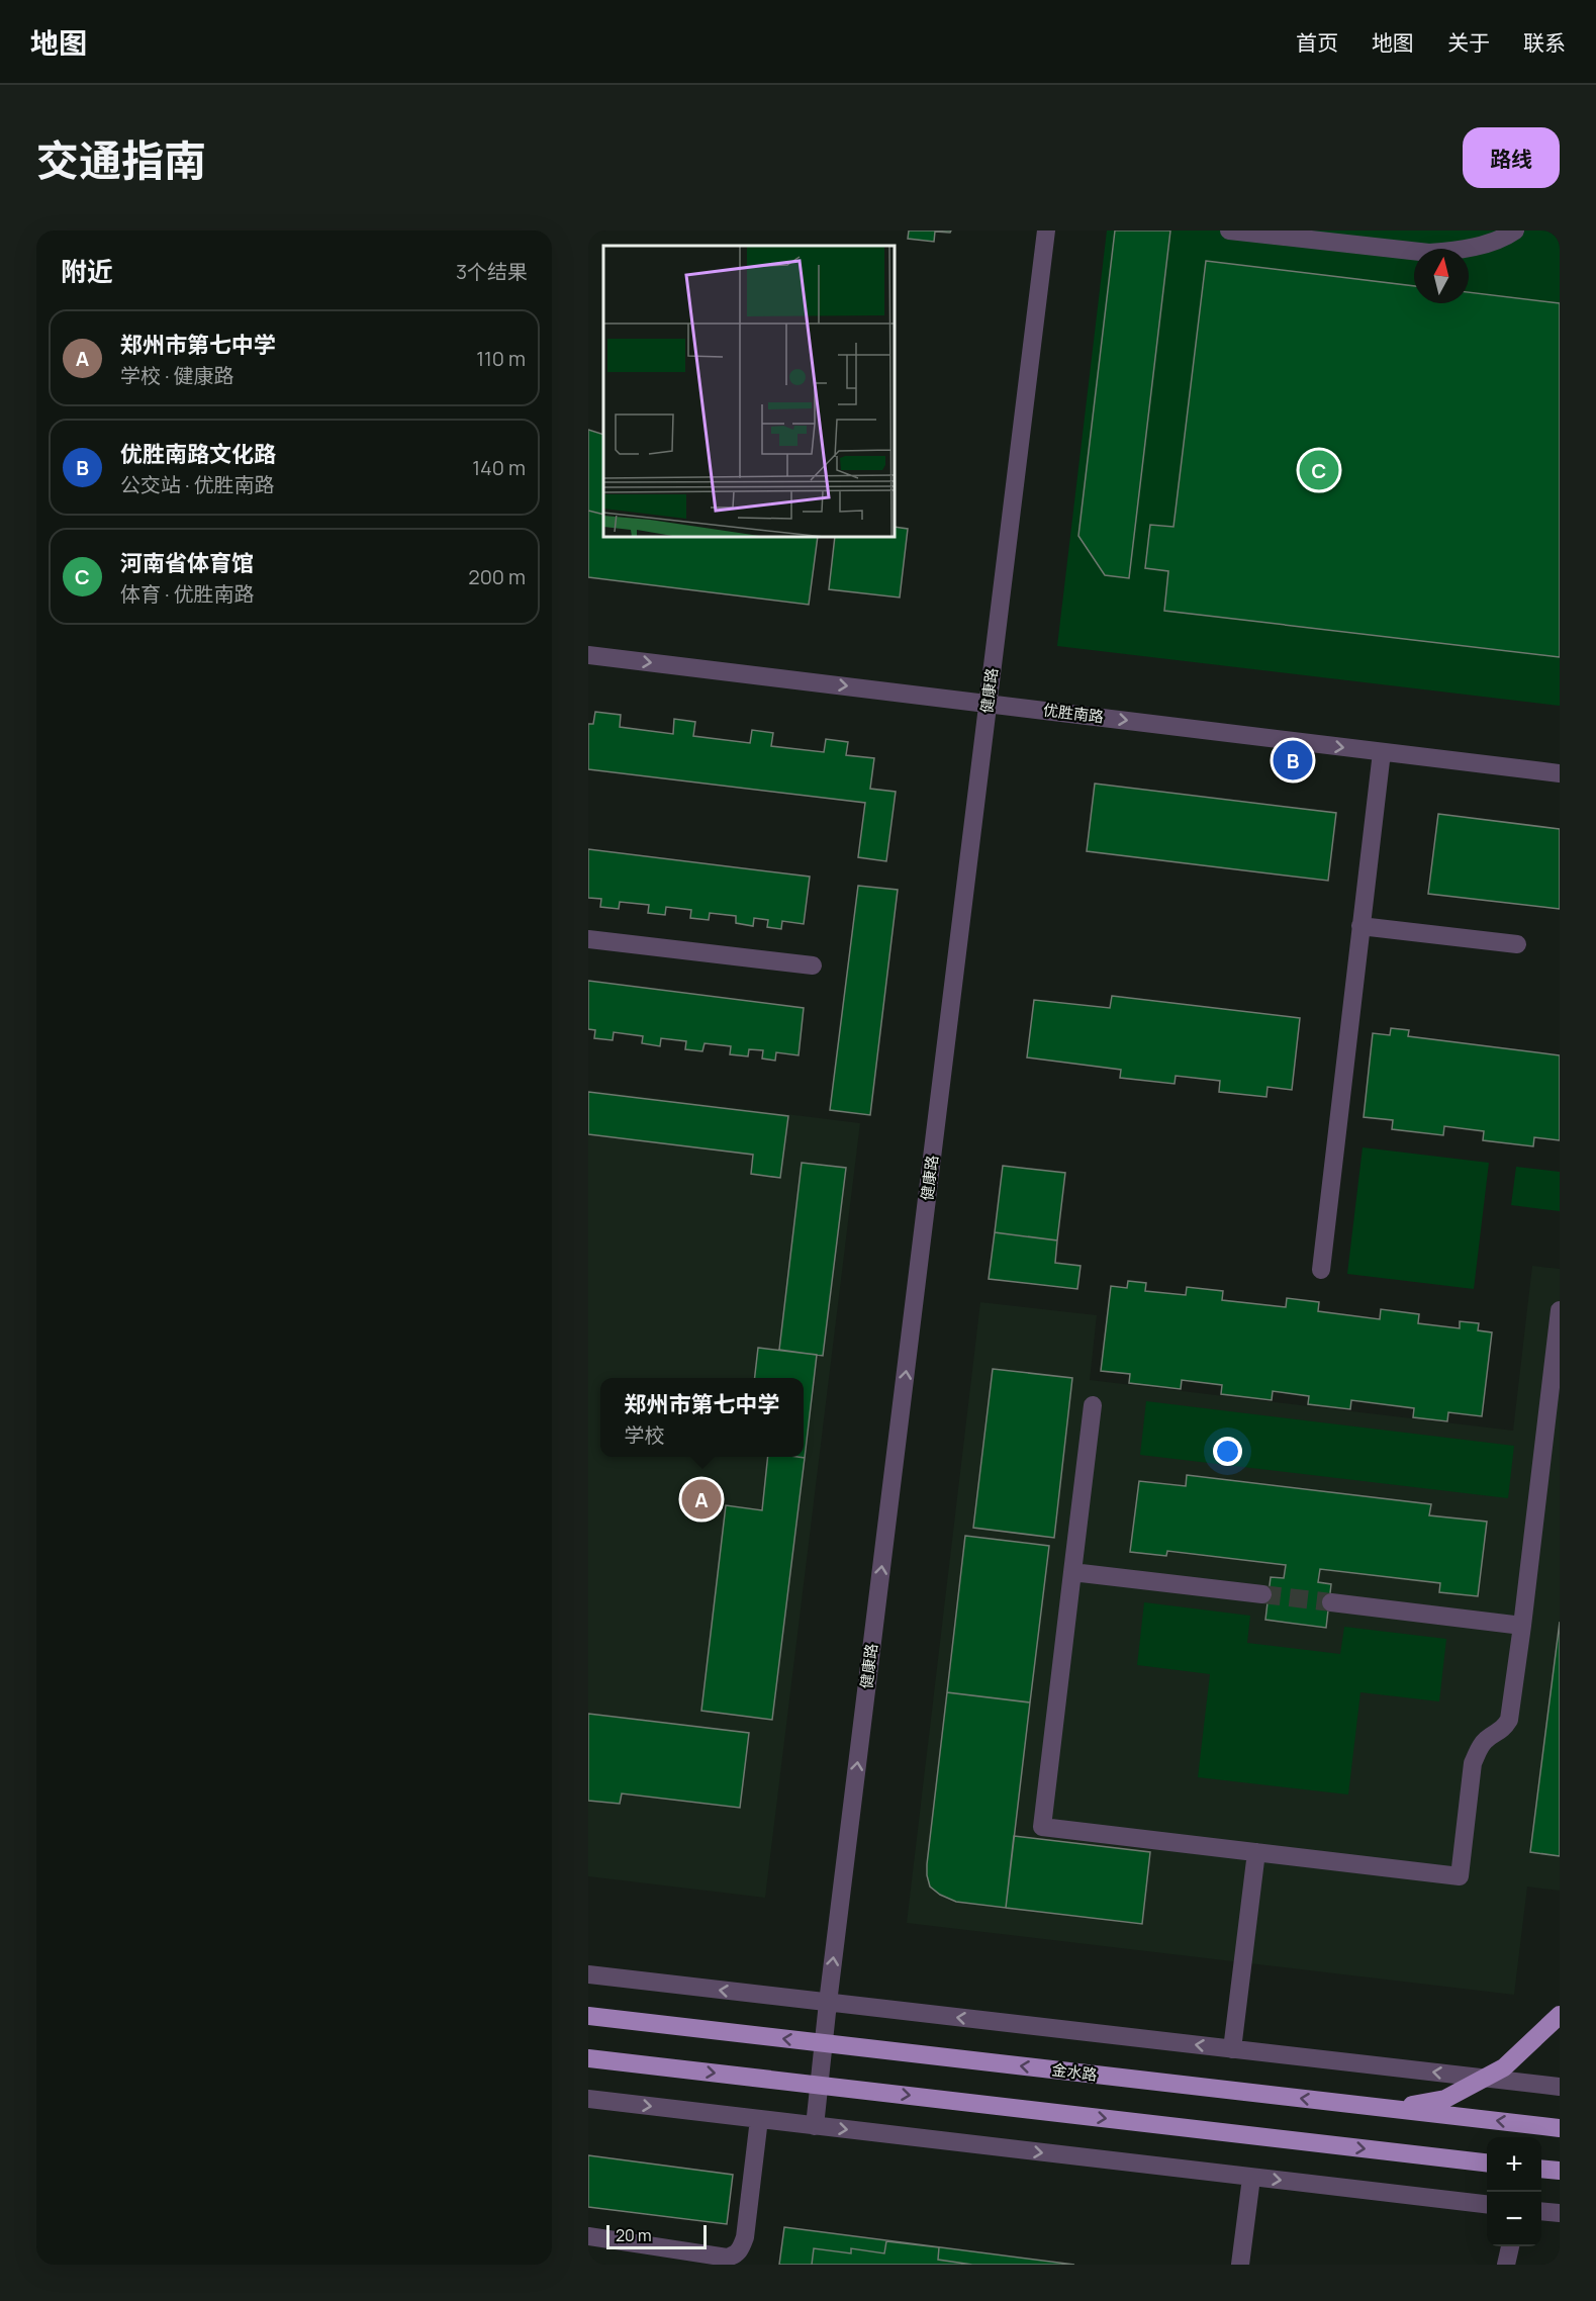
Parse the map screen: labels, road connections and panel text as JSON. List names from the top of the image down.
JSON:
{
  "streets": {
    "main road": ["金水路"],
    "street": ["健康路", "优胜南路"]
  },
  "crossings": [
    ["健康路", "优胜南路"]
  ],
  "one_way": ["健康路", "优胜南路"],
  "scale_bar": "20 m",
  "north": "top",
  "page": {
    "header": "地图",
    "nav": [
      "首页",
      "地图",
      "关于",
      "联系"
    ],
    "title": "交通指南",
    "buttons": "路线",
    "heading": ["附近", "3个结果"],
    "list": [
      {
        "mark": "A",
        "name": "郑州市第七中学",
        "note": "学校 · 健康路",
        "value": "110 m"
      },
      {
        "mark": "B",
        "name": "优胜南路文化路",
        "note": "公交站 · 优胜南路",
        "value": "140 m"
      },
      {
        "mark": "C",
        "name": "河南省体育馆",
        "note": "体育 · 优胜南路",
        "value": "200 m"
      }
    ],
    "pins": ["C", "B", "A"],
    "popup": ["郑州市第七中学", "学校"],
    "map_buttons": ["+", "−"],
    "scale": "20 m"
  }
}
